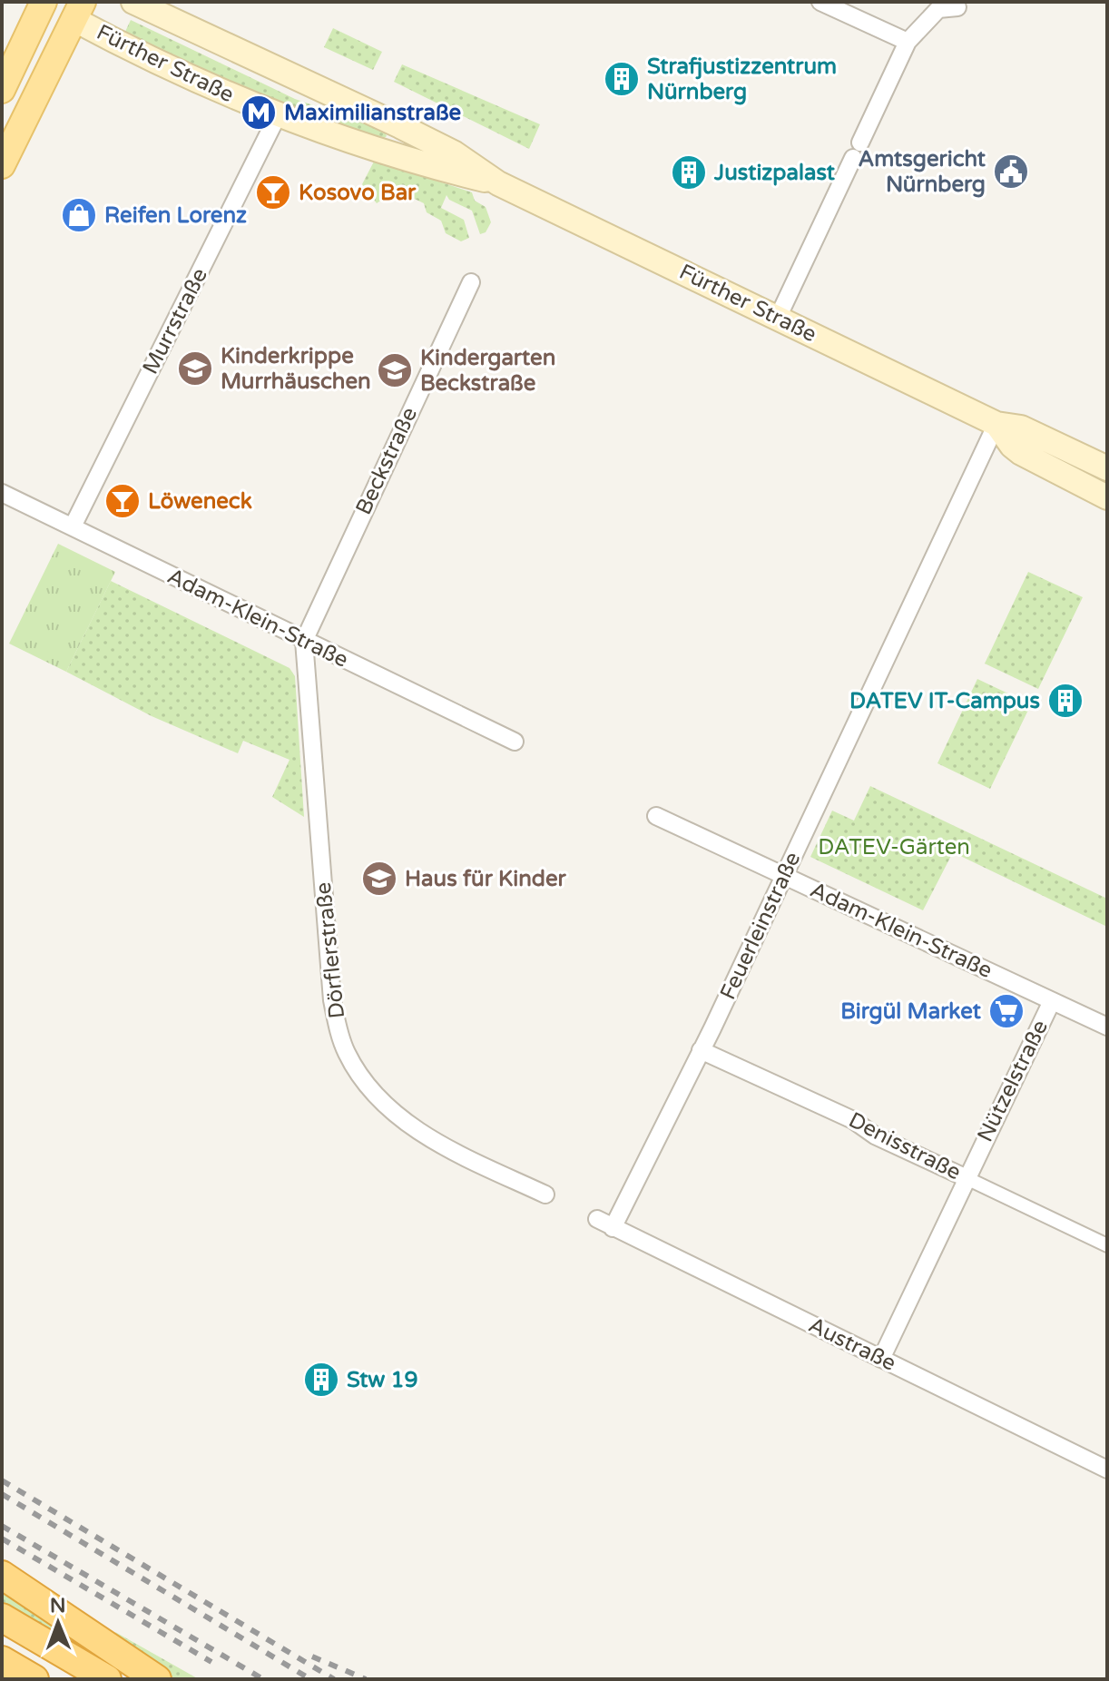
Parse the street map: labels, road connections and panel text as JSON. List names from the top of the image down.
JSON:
{
  "streets": {
    "main road": ["Fürther Straße"],
    "street": [
      "Murrstraße",
      "Beckstraße",
      "Adam-Klein-Straße",
      "Feuerleinstraße",
      "Dörflerstraße",
      "Nützelstraße",
      "Denisstraße",
      "Austraße"
    ]
  },
  "crossings": [
    ["Fürther Straße", "Murrstraße"],
    ["Fürther Straße", "Feuerleinstraße"],
    ["Murrstraße", "Adam-Klein-Straße"],
    ["Beckstraße", "Adam-Klein-Straße"],
    ["Beckstraße", "Dörflerstraße"],
    ["Adam-Klein-Straße", "Feuerleinstraße"],
    ["Adam-Klein-Straße", "Dörflerstraße"],
    ["Adam-Klein-Straße", "Nützelstraße"],
    ["Feuerleinstraße", "Denisstraße"],
    ["Feuerleinstraße", "Austraße"],
    ["Nützelstraße", "Denisstraße"],
    ["Nützelstraße", "Austraße"]
  ],
  "parks": ["DATEV-Gärten"],
  "places": {
    "building": [
      "Strafjustizzentrum Nürnberg",
      "Justizpalast",
      "DATEV IT-Campus",
      "Stw 19"
    ],
    "metro station": ["Maximilianstraße"],
    "public building": ["Amtsgericht Nürnberg"],
    "bar": ["Kosovo Bar", "Löweneck"],
    "shop": ["Reifen Lorenz"],
    "school or university": ["Kinderkrippe Murrhäuschen", "Kindergarten Beckstraße", "Haus für Kinder"],
    "supermarket": ["Birgül Market"]
  },
  "north": "top"
}
